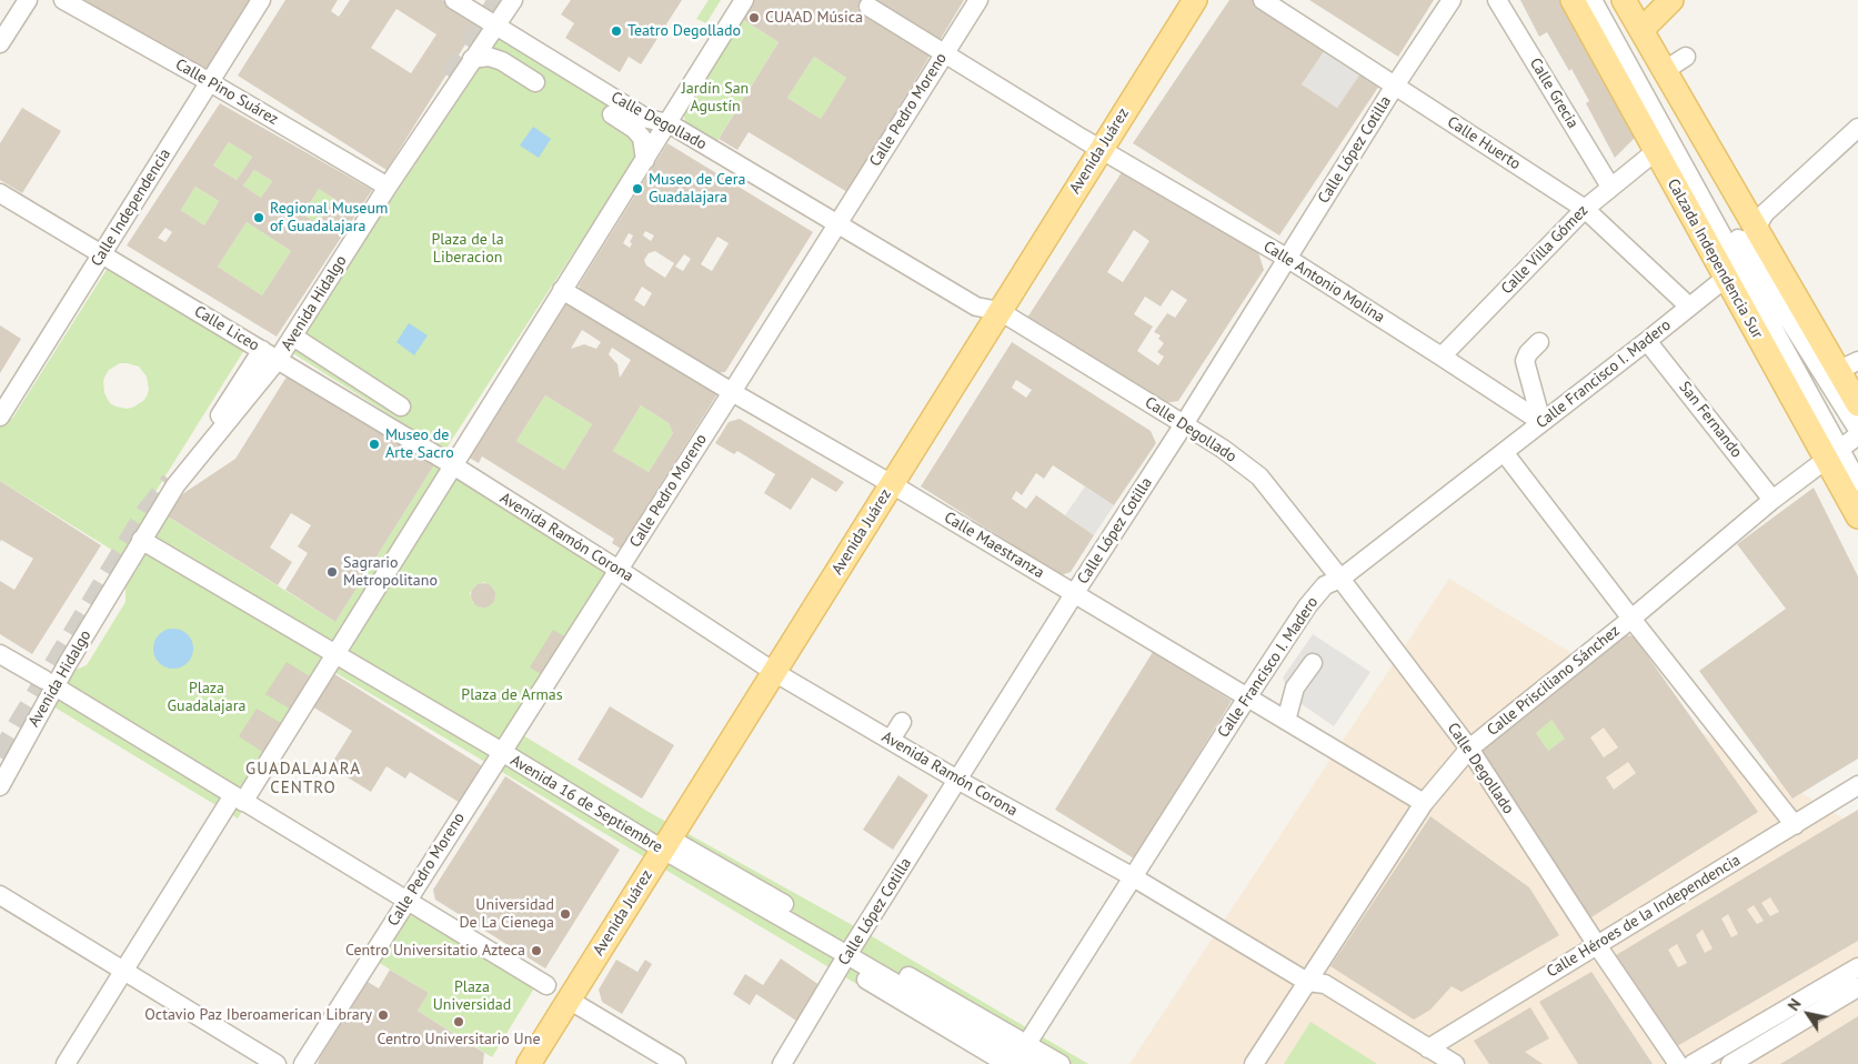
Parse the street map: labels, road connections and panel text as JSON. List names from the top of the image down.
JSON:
{
  "streets": {
    "main road": ["Avenida Juárez", "Calzada Independencia Sur"],
    "street": [
      "Calle Pino Suárez",
      "Calle Grecia",
      "Calle Pedro Moreno",
      "Calle Degollado",
      "Calle Huerto",
      "Calle López Cotilla",
      "Calle Independencia",
      "Calle Villa Gómez",
      "Calle Antonio Molina",
      "Avenida Hidalgo",
      "Calle Liceo",
      "Calle Francisco I. Madero",
      "San Fernando",
      "Avenida Ramón Corona",
      "Calle Maestranza",
      "Calle Prisciliano Sánchez",
      "Avenida 16 de Septiembre",
      "Calle Héroes de la Independencia"
    ]
  },
  "crossings": [
    ["Calle Pino Suárez", "Calle Independencia"],
    ["Calle Pino Suárez", "Avenida Hidalgo"],
    ["Calle Grecia", "Calle Villa Gómez"],
    ["Calle Pedro Moreno", "Calle Degollado"],
    ["Calle Pedro Moreno", "Calle Antonio Molina"],
    ["Calle Pedro Moreno", "Avenida Ramón Corona"],
    ["Calle Pedro Moreno", "Calle Maestranza"],
    ["Calle Pedro Moreno", "Avenida 16 de Septiembre"],
    ["Calle Degollado", "Calle López Cotilla"],
    ["Calle Degollado", "Avenida Juárez"],
    ["Calle Degollado", "Avenida Hidalgo"],
    ["Calle Degollado", "Calle Francisco I. Madero"],
    ["Calle Degollado", "Calle Prisciliano Sánchez"],
    ["Calle Degollado", "Calle Héroes de la Independencia"],
    ["Calle Huerto", "Calle López Cotilla"],
    ["Calle Huerto", "Calle Villa Gómez"],
    ["Calle Huerto", "Calle Francisco I. Madero"],
    ["Calle López Cotilla", "Calle Antonio Molina"],
    ["Calle López Cotilla", "Avenida Ramón Corona"],
    ["Calle López Cotilla", "Calle Maestranza"],
    ["Calle López Cotilla", "Avenida 16 de Septiembre"],
    ["Avenida Juárez", "Calle Antonio Molina"],
    ["Avenida Juárez", "Avenida Ramón Corona"],
    ["Avenida Juárez", "Calle Maestranza"],
    ["Avenida Juárez", "Avenida 16 de Septiembre"],
    ["Calle Independencia", "Calle Liceo"],
    ["Calle Villa Gómez", "Calzada Independencia Sur"],
    ["Calle Villa Gómez", "Calle Antonio Molina"],
    ["Calzada Independencia Sur", "Calle Francisco I. Madero"],
    ["Calzada Independencia Sur", "Calle Prisciliano Sánchez"],
    ["Calle Antonio Molina", "Calle Francisco I. Madero"],
    ["Avenida Hidalgo", "Calle Liceo"],
    ["Avenida Hidalgo", "Avenida 16 de Septiembre"],
    ["Calle Liceo", "Avenida Ramón Corona"],
    ["Calle Francisco I. Madero", "San Fernando"],
    ["Calle Francisco I. Madero", "Avenida Ramón Corona"],
    ["Calle Francisco I. Madero", "Calle Maestranza"],
    ["Calle Francisco I. Madero", "Avenida 16 de Septiembre"],
    ["San Fernando", "Calle Prisciliano Sánchez"],
    ["Avenida Ramón Corona", "Calle Prisciliano Sánchez"],
    ["Avenida Ramón Corona", "Calle Héroes de la Independencia"],
    ["Calle Maestranza", "Calle Prisciliano Sánchez"]
  ],
  "districts": ["GUADALAJARA CENTRO"],
  "parks": [
    "Jardín San Agustín",
    "Plaza de la Liberacion",
    "Plaza Guadalajara",
    "Plaza de Armas",
    "Plaza Universidad"
  ],
  "places": [
    "CUAAD Música",
    "Teatro Degollado",
    "Museo de Cera Guadalajara",
    "Regional Museum of Guadalajara",
    "Museo de Arte Sacro",
    "Sagrario Metropolitano",
    "Universidad De La Cienega",
    "Centro Universitatio Azteca",
    "Octavio Paz Iberoamerican Library",
    "Centro Universitario Une"
  ],
  "north": "top left"
}
